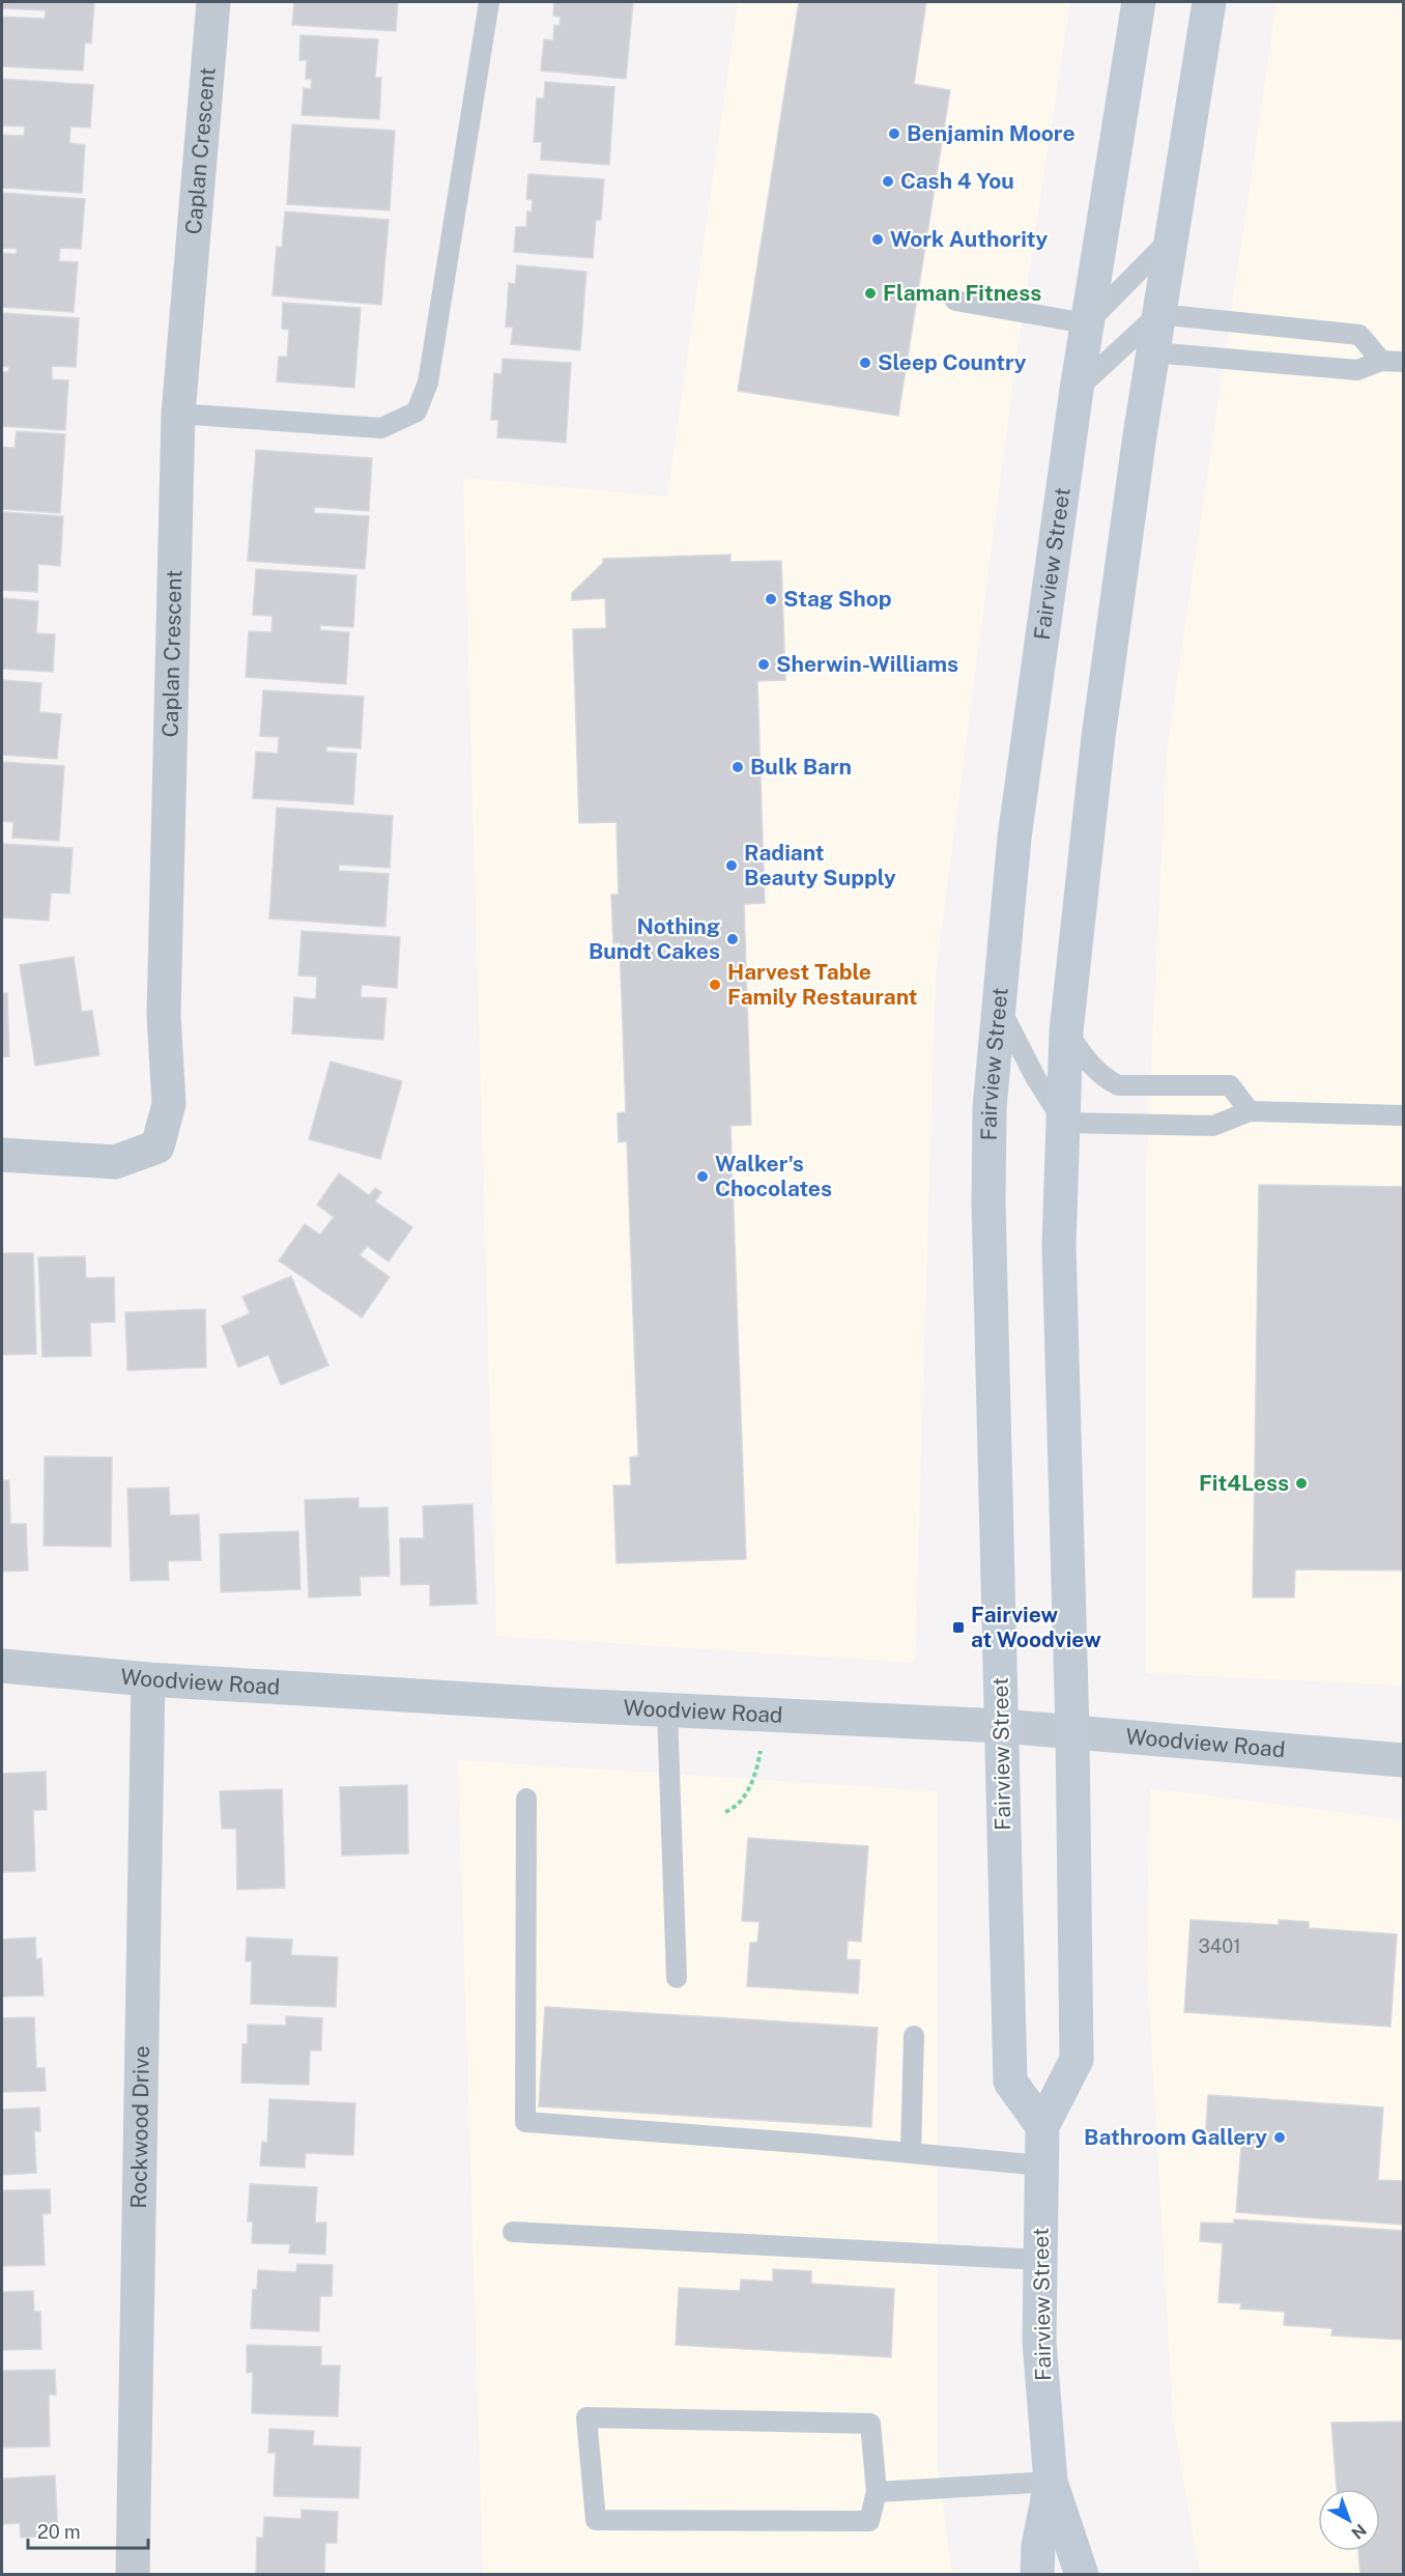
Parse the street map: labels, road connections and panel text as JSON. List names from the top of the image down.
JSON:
{
  "streets": {
    "main road": ["Fairview Street"],
    "street": ["Caplan Crescent", "Woodview Road", "Rockwood Drive"]
  },
  "crossings": [
    ["Fairview Street", "Woodview Road"],
    ["Woodview Road", "Rockwood Drive"]
  ],
  "places": {
    "other": [
      "Benjamin Moore",
      "Cash 4 You",
      "Work Authority",
      "Flaman Fitness",
      "Sleep Country",
      "Stag Shop",
      "Sherwin-Williams",
      "Bulk Barn",
      "Radiant Beauty Supply",
      "Nothing Bundt Cakes",
      "Harvest Table Family Restaurant",
      "Walker's Chocolates",
      "Fit4Less",
      "Bathroom Gallery"
    ],
    "transit": ["Fairview at Woodview"]
  },
  "house_numbers": ["3401"],
  "scale_bar": "20 m",
  "north": "bottom right"
}
